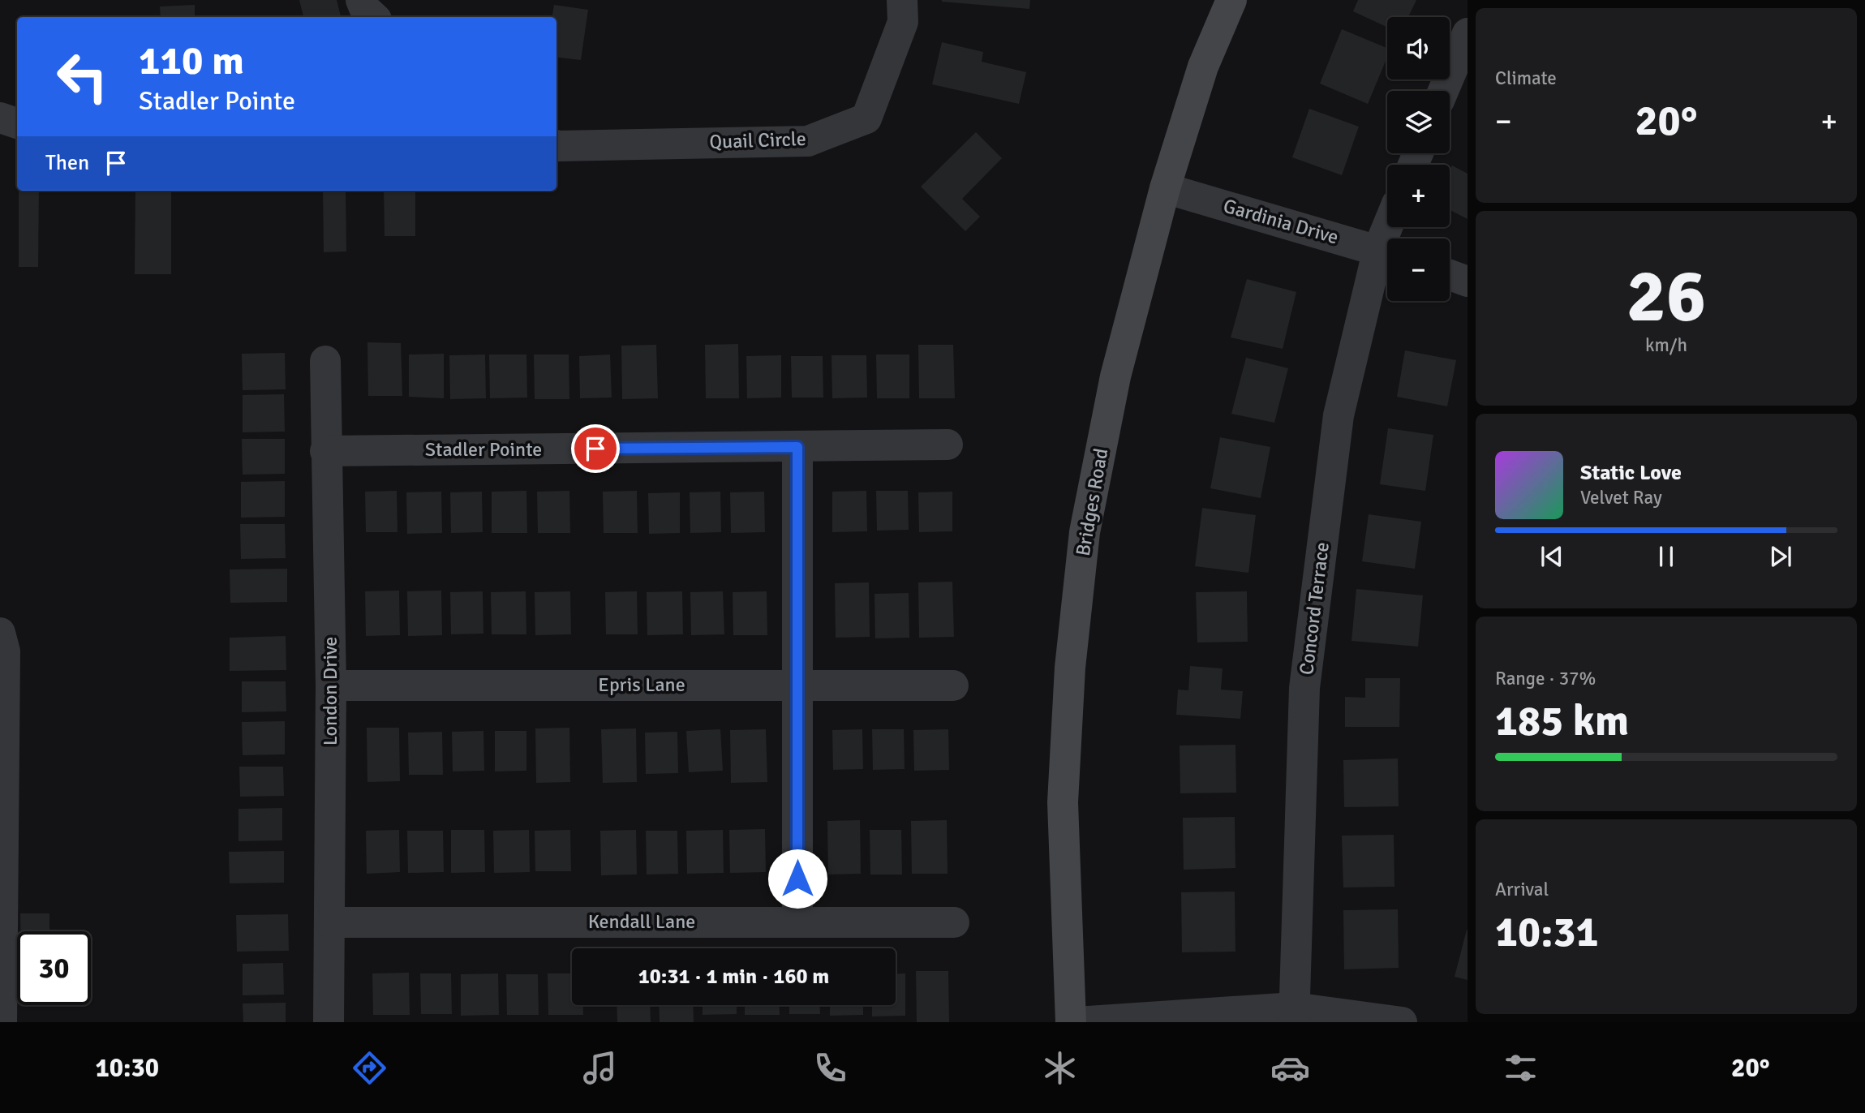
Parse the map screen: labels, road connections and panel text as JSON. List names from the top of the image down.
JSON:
{
  "streets": {
    "street": [
      "Quail Circle",
      "Gardinia Drive",
      "Stadler Pointe",
      "Bridges Road",
      "Concord Terrace",
      "Epris Lane",
      "London Drive",
      "Kendall Lane"
    ]
  },
  "crossings": [
    ["Gardinia Drive", "Bridges Road"],
    ["Gardinia Drive", "Concord Terrace"],
    ["Stadler Pointe", "London Drive"],
    ["Epris Lane", "London Drive"],
    ["London Drive", "Kendall Lane"]
  ],
  "page": {
    "tile": [
      "Climate",
      ["26", "km/h"],
      ["Range · 37%", "185 km"],
      ["Arrival", "10:31"]
    ],
    "map_buttons": ["+", "−"],
    "turn": ["110 m", "Stadler Pointe"],
    "heat": ["−", "20°", "+"],
    "then": "Then",
    "song": ["Static Love", "Velvet Ray"],
    "limit": "30",
    "trip": "10:31 · 1 min · 160 m",
    "tabs": ["10:30", "20°"]
  }
}
